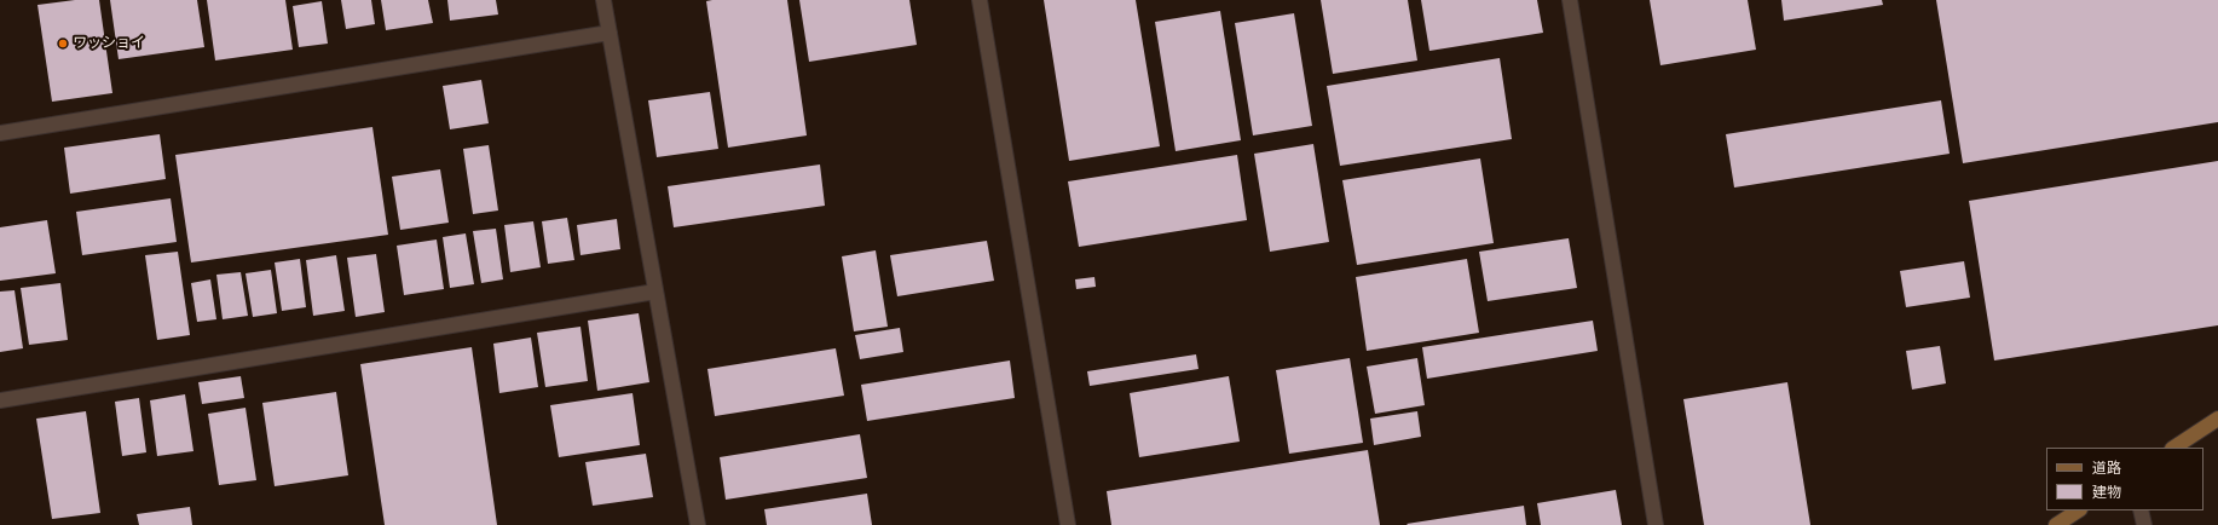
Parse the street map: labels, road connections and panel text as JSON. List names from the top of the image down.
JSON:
{
  "places": ["ワッショイ"],
  "legend": ["道路", "建物"]
}
